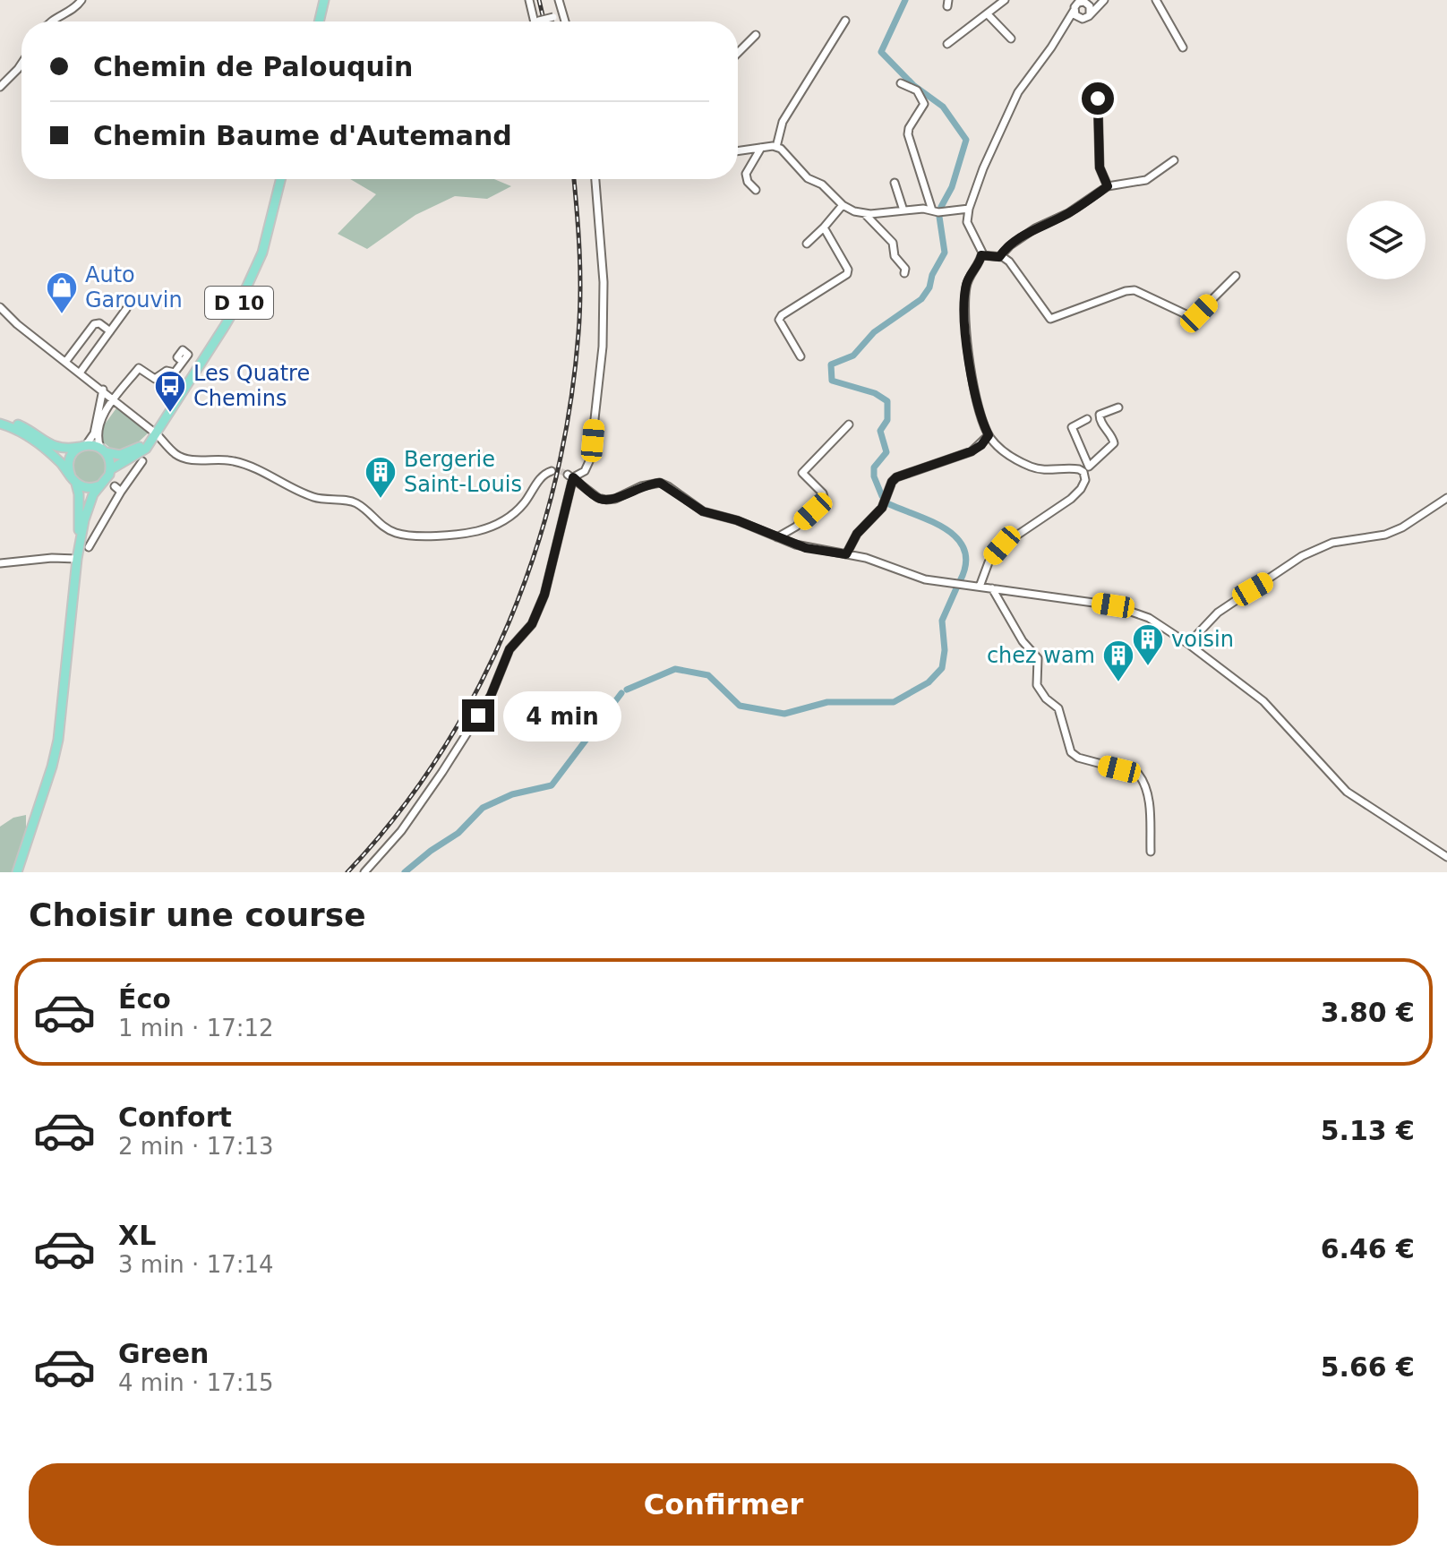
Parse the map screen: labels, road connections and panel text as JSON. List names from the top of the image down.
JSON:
{
  "streets": {
    "main road": ["D 10"]
  },
  "places": {
    "shop": ["Auto Garouvin"],
    "bus stop": ["Les Quatre Chemins"],
    "building": ["Bergerie Saint-Louis", "voisin", "chez wam"]
  },
  "page": {
    "banner": ["Chemin de Palouquin", "Chemin Baume d'Autemand"],
    "bubble": "4 min",
    "heading": "Choisir une course",
    "list": [
      {
        "name": "Éco",
        "note": "1 min · 17:12",
        "value": "3.80 €"
      },
      {
        "name": "Confort",
        "note": "2 min · 17:13",
        "value": "5.13 €"
      },
      {
        "name": "XL",
        "note": "3 min · 17:14",
        "value": "6.46 €"
      },
      {
        "name": "Green",
        "note": "4 min · 17:15",
        "value": "5.66 €"
      }
    ],
    "buttons": "Confirmer"
  }
}
